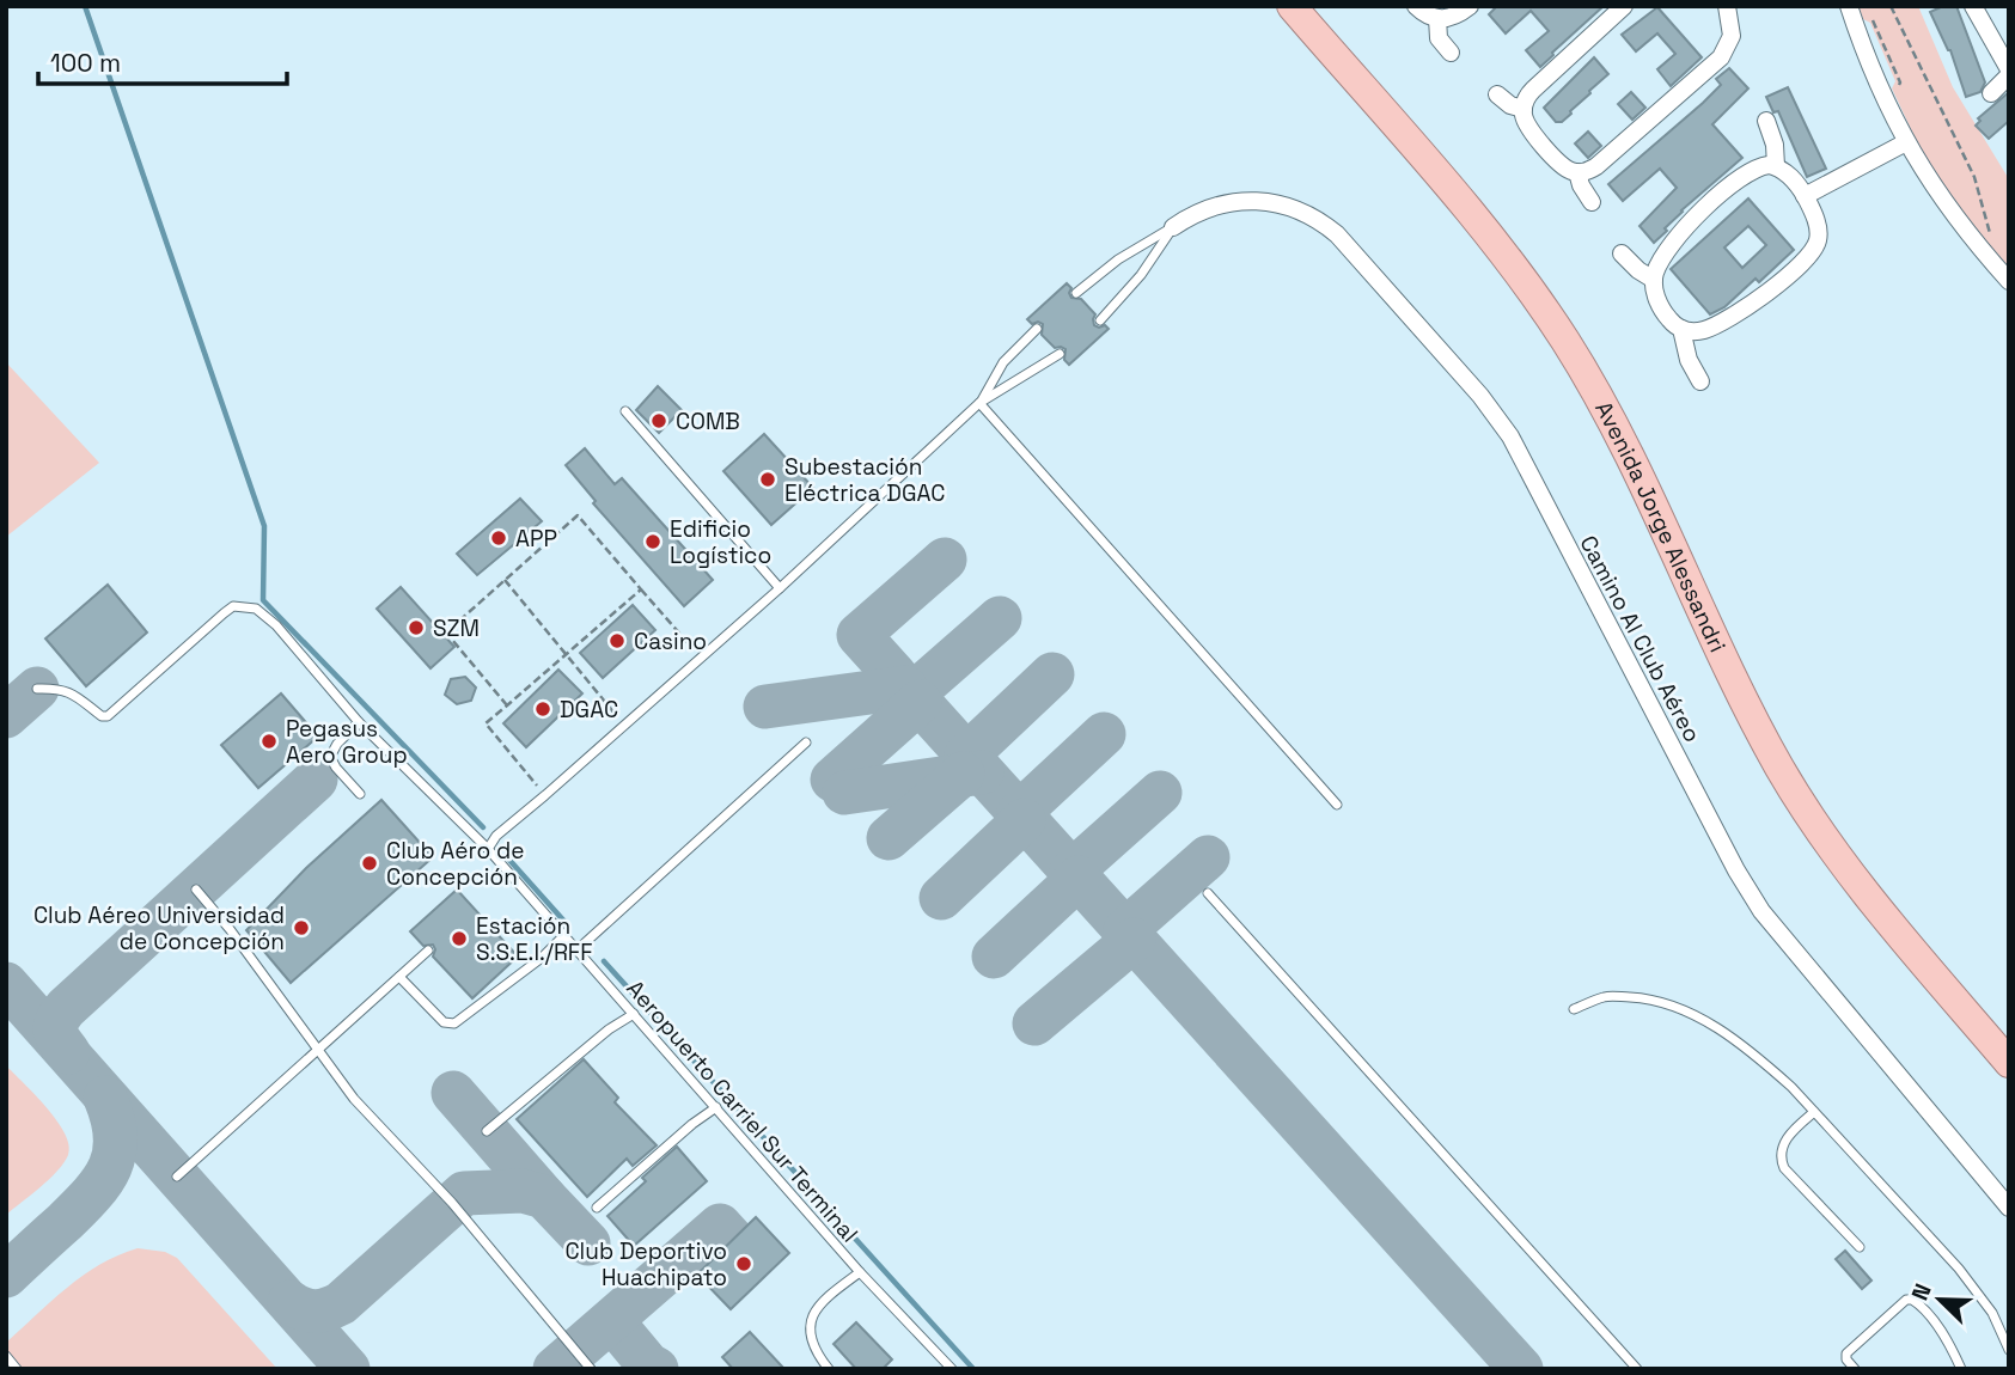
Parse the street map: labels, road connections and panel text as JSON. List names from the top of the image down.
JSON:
{
  "streets": {
    "highway": ["Avenida Jorge Alessandri"],
    "street": ["Camino Al Club Aéreo"],
    "lane": ["Aeropuerto Carriel Sur Terminal"]
  },
  "places": [
    "COMB",
    "Subestación Eléctrica DGAC",
    "APP",
    "Edificio Logístico",
    "SZM",
    "Casino",
    "DGAC",
    "Pegasus Aero Group",
    "Club Aéro de Concepción",
    "Club Aéreo Universidad de Concepción",
    "Estación S.S.E.I./RFF",
    "Club Deportivo Huachipato"
  ],
  "scale_bar": "100 m",
  "north": "top left"
}
